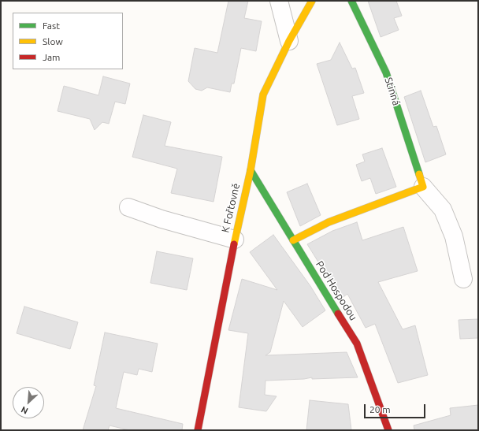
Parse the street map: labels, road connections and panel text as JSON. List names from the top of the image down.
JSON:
{
  "streets": {
    "street": ["Stinná", "K Fořtovně", "Pod Hospodou"]
  },
  "crossings": [
    ["K Fořtovně", "Pod Hospodou"]
  ],
  "legend": ["Fast", "Slow", "Jam"],
  "scale_bar": "20 m",
  "north": "bottom left"
}
